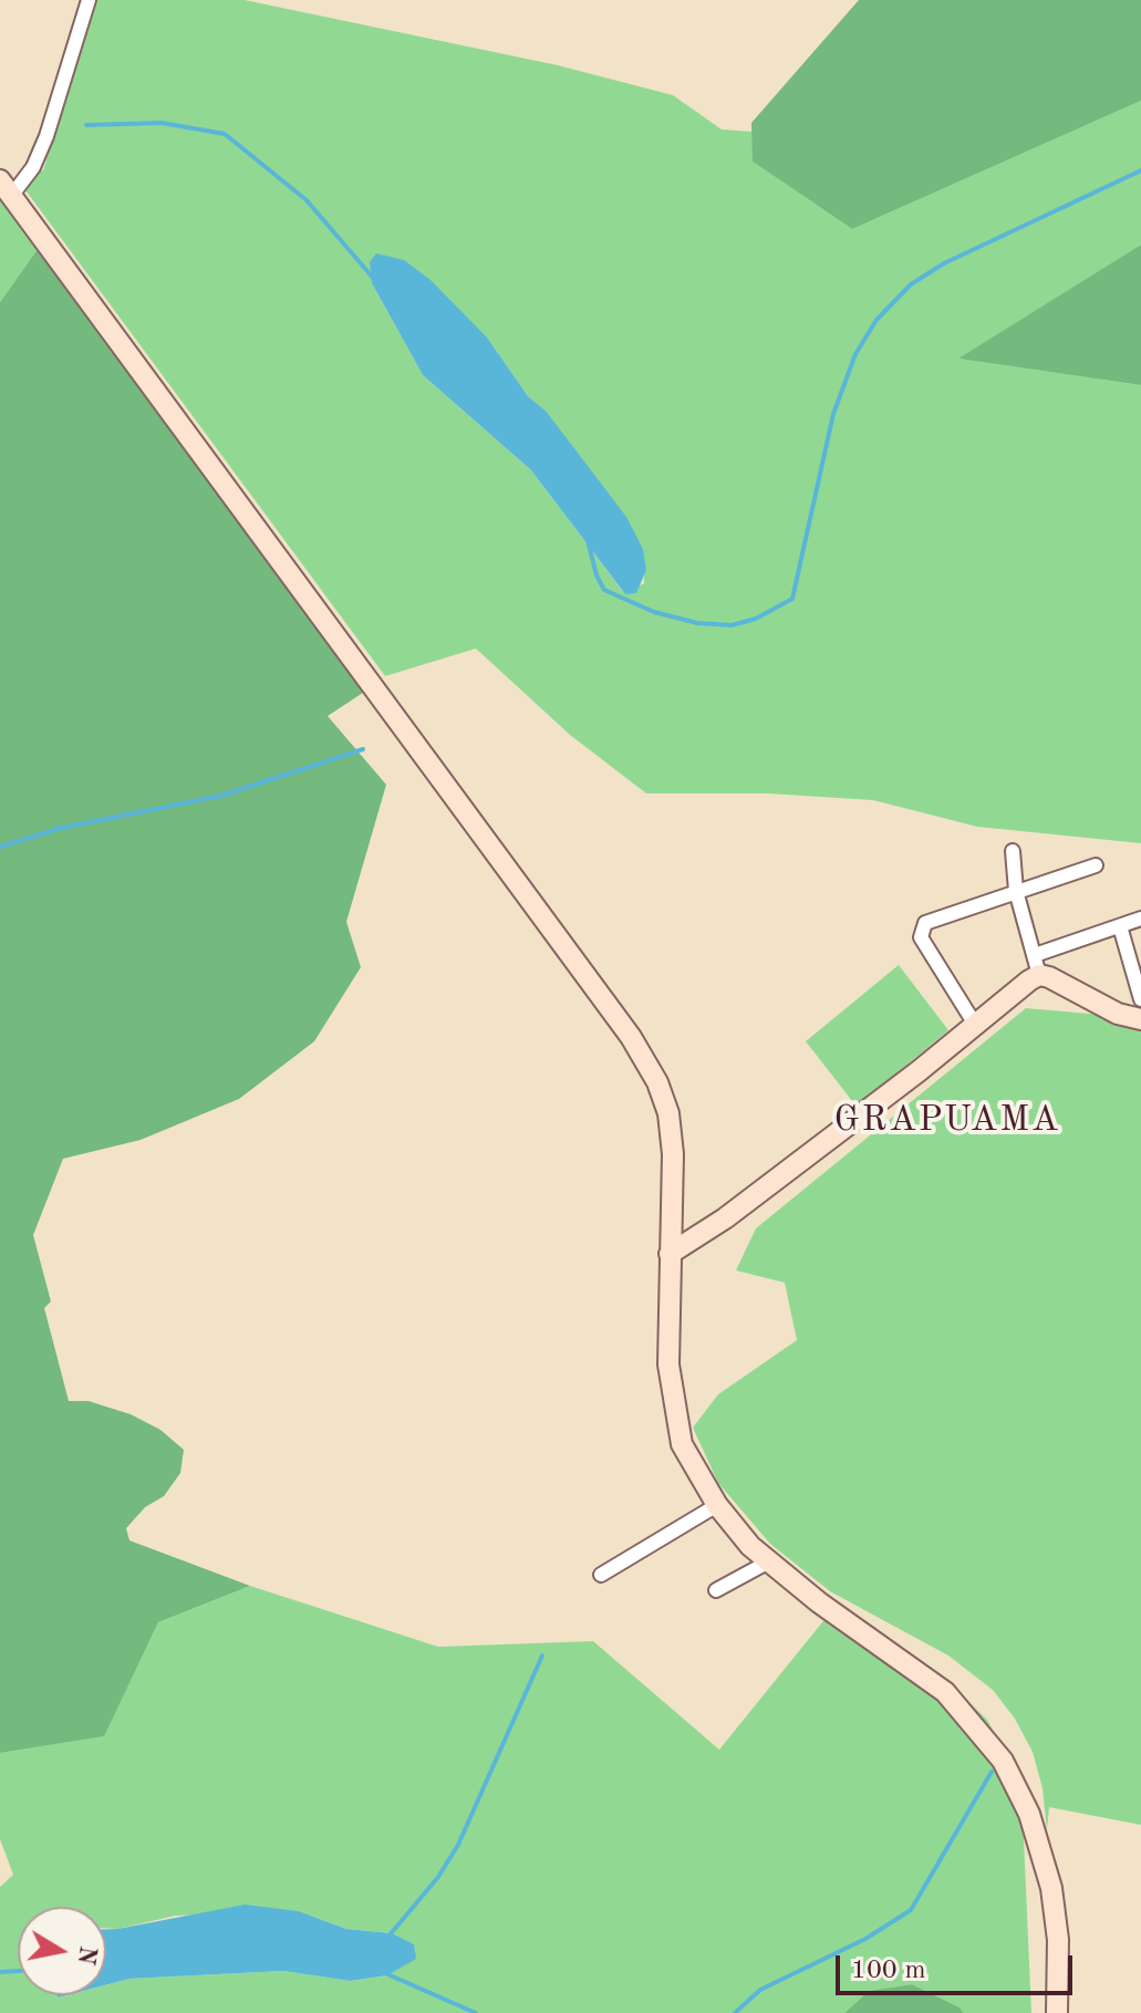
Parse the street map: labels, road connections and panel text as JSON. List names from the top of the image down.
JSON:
{
  "districts": ["GRAPUAMA"],
  "scale_bar": "100 m",
  "north": "right"
}
